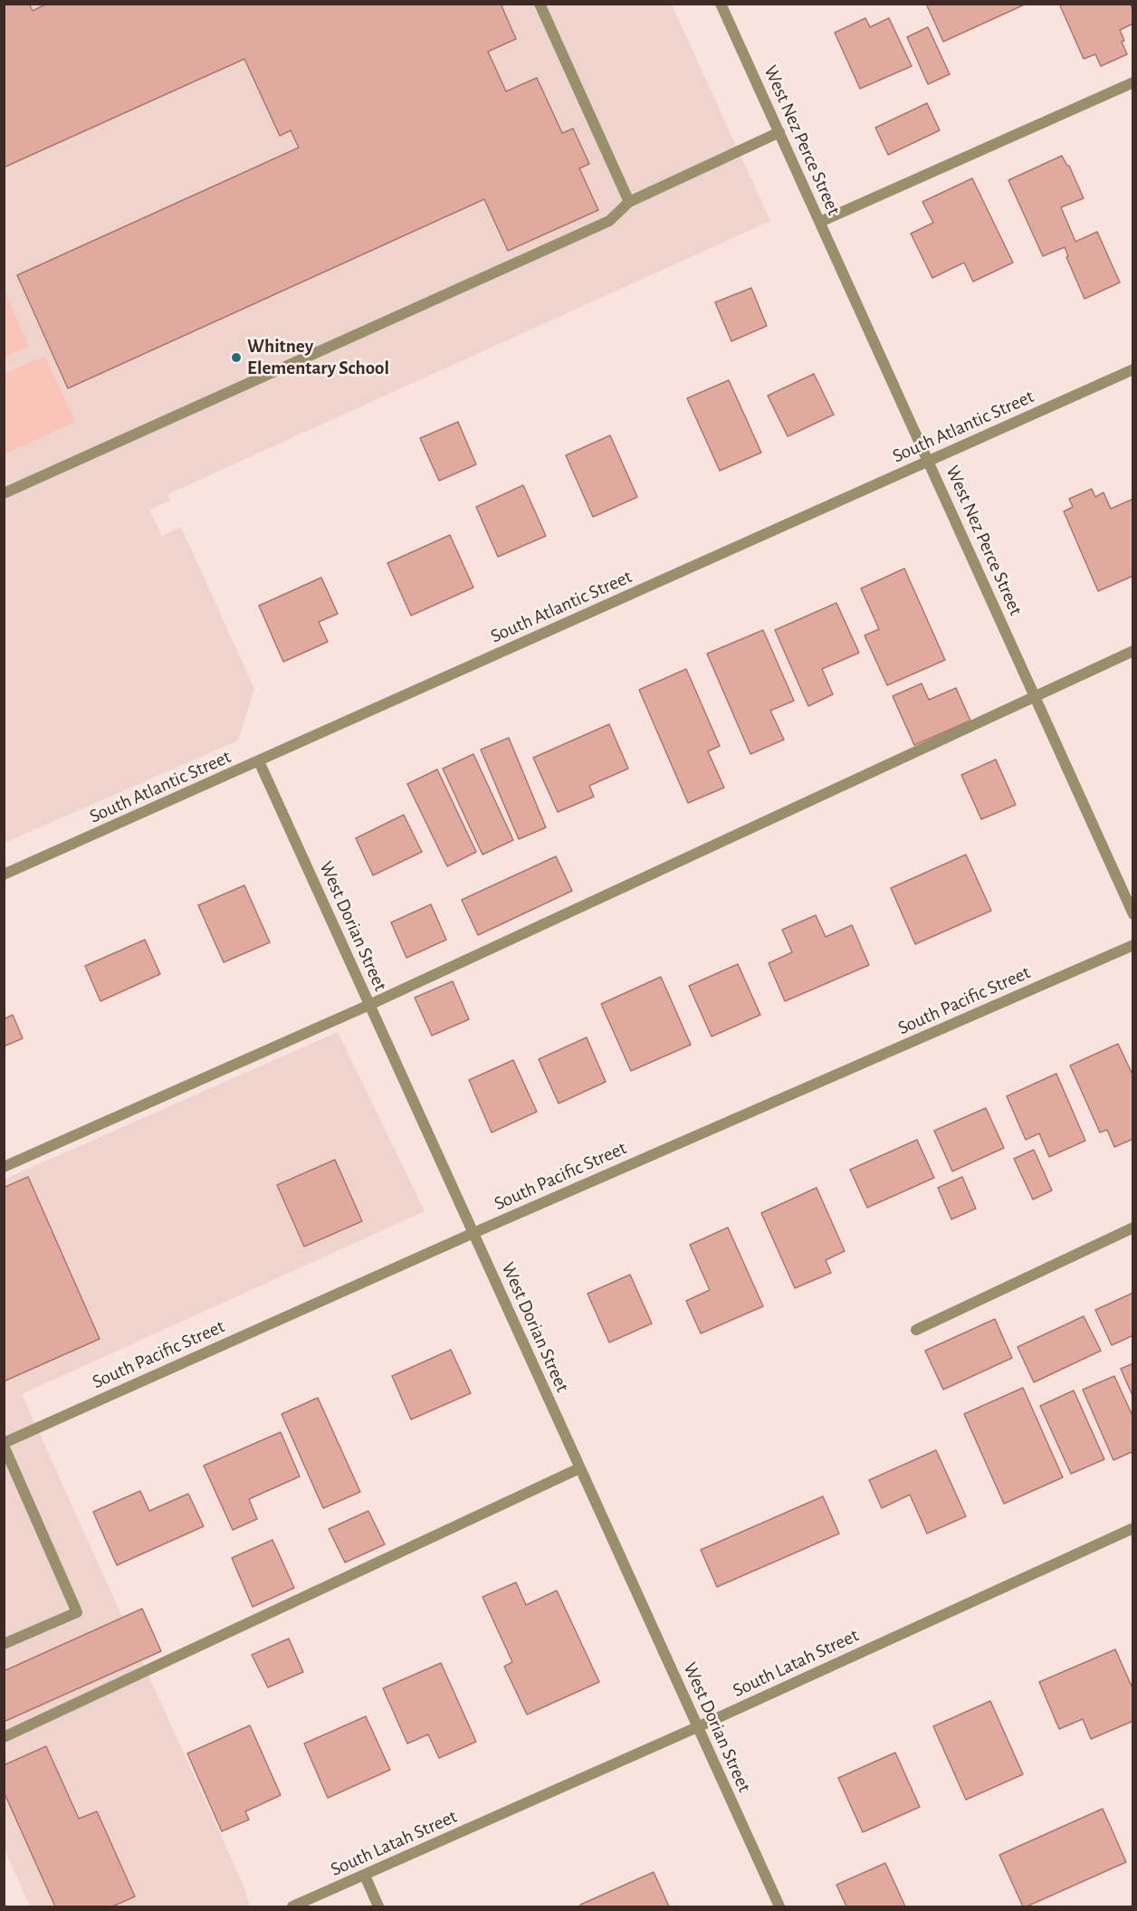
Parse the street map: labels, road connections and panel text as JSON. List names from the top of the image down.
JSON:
{
  "streets": {
    "street": [
      "West Nez Perce Street",
      "South Atlantic Street",
      "West Dorian Street",
      "South Pacific Street",
      "South Latah Street"
    ]
  },
  "crossings": [
    ["West Nez Perce Street", "South Atlantic Street"],
    ["South Atlantic Street", "West Dorian Street"],
    ["West Dorian Street", "South Pacific Street"],
    ["West Dorian Street", "South Latah Street"]
  ],
  "places": ["Whitney Elementary School"]
}
